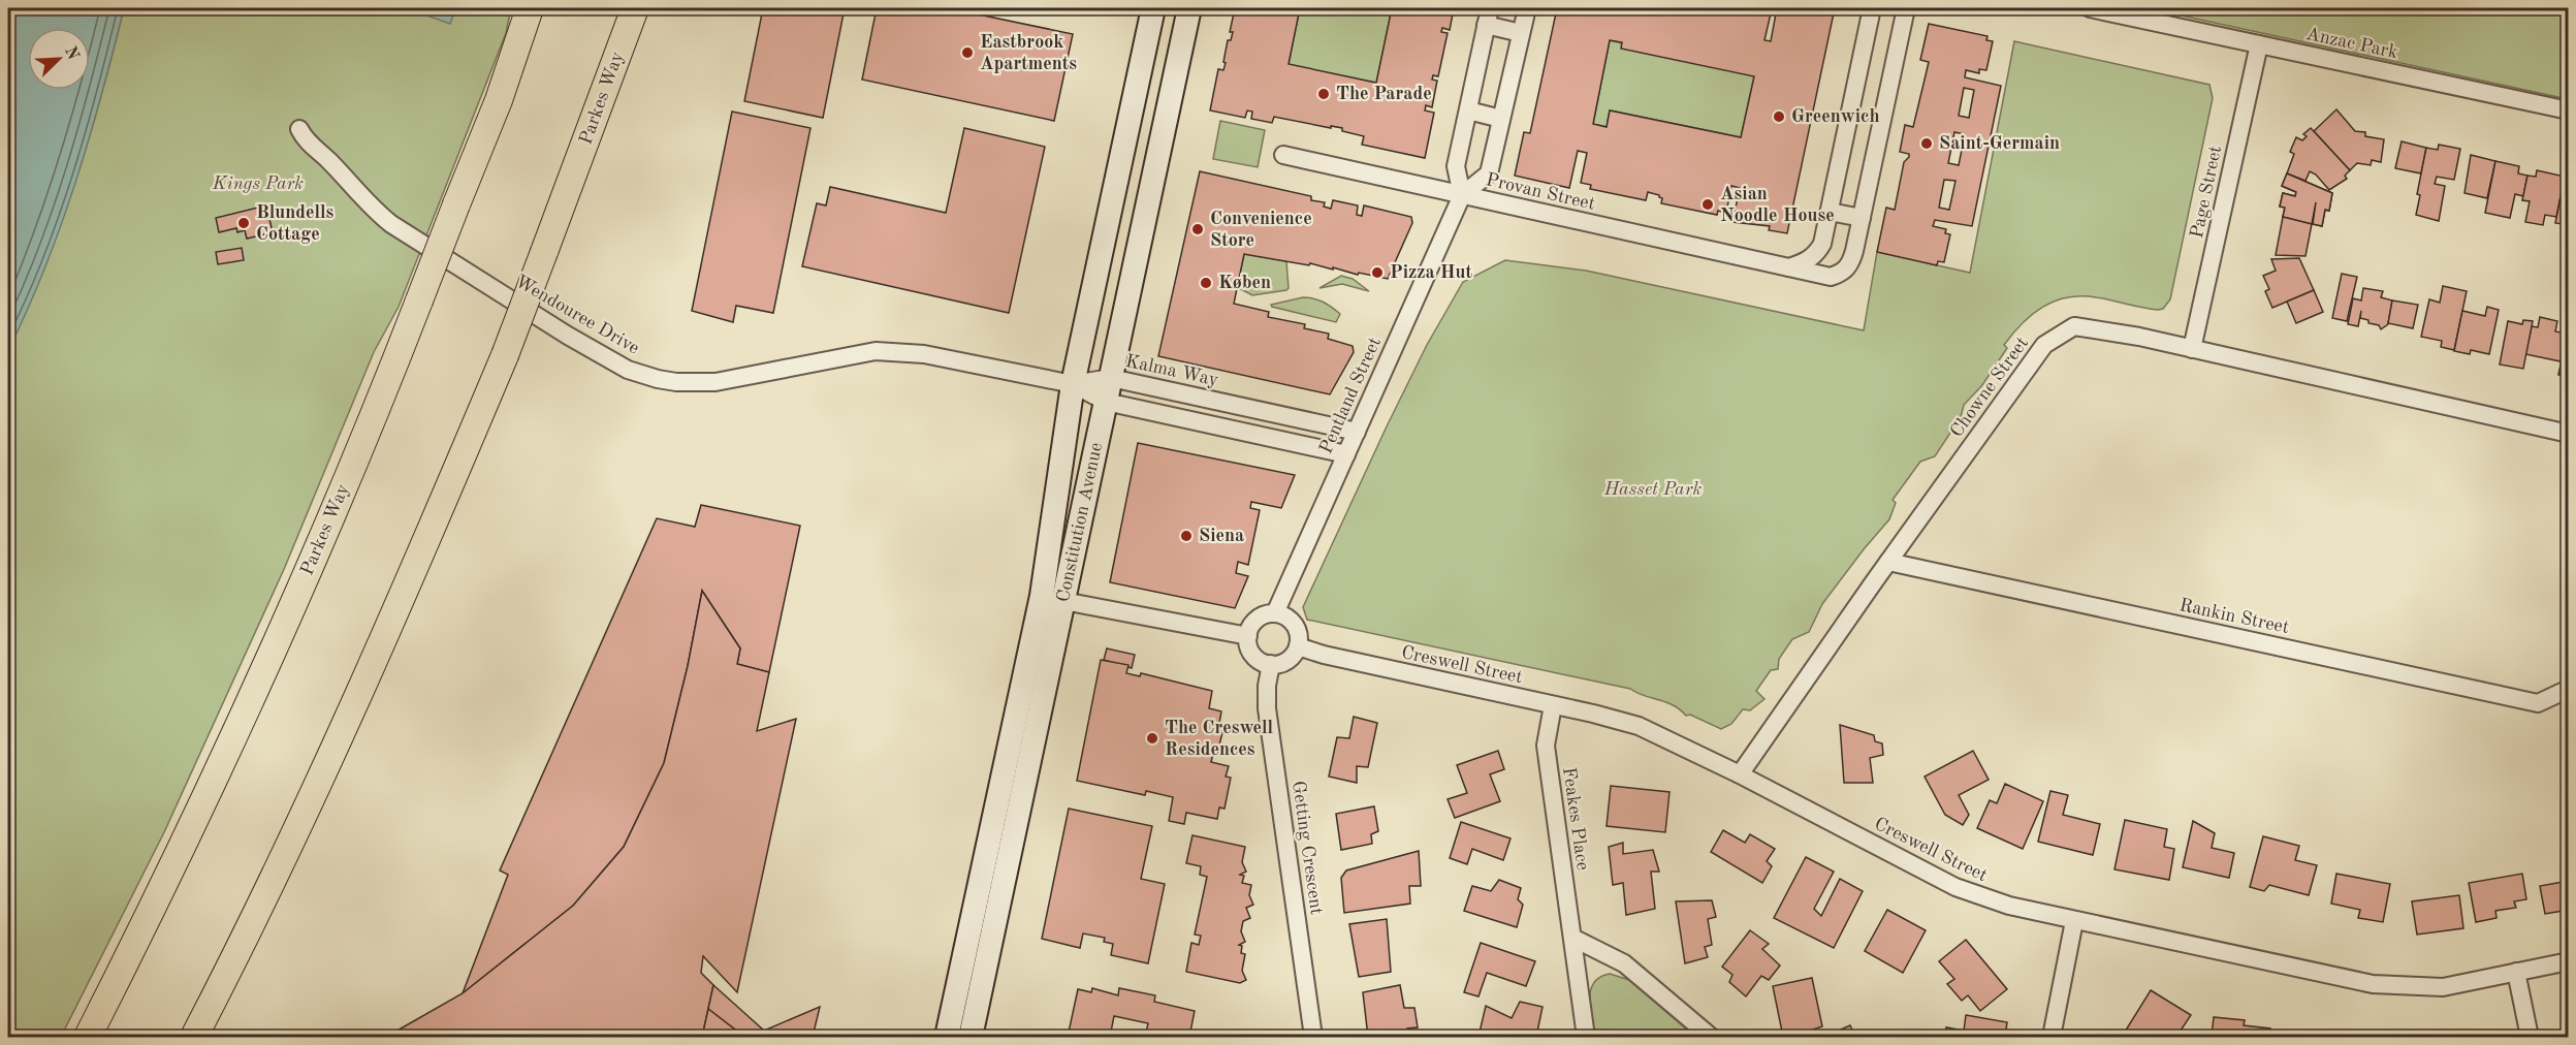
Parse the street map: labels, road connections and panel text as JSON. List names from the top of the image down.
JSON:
{
  "streets": {
    "main road": ["Parkes Way"],
    "street": [
      "Anzac Park",
      "Provan Street",
      "Page Street",
      "Wendouree Drive",
      "Kalma Way",
      "Chowne Street",
      "Pentland Street",
      "Constitution Avenue",
      "Rankin Street",
      "Creswell Street",
      "Feakes Place",
      "Getting Crescent"
    ]
  },
  "crossings": [
    ["Anzac Park", "Page Street"],
    ["Provan Street", "Pentland Street"],
    ["Page Street", "Chowne Street"],
    ["Wendouree Drive", "Kalma Way"],
    ["Wendouree Drive", "Constitution Avenue"],
    ["Kalma Way", "Pentland Street"],
    ["Kalma Way", "Constitution Avenue"],
    ["Chowne Street", "Rankin Street"],
    ["Chowne Street", "Creswell Street"],
    ["Pentland Street", "Creswell Street"],
    ["Pentland Street", "Getting Crescent"],
    ["Creswell Street", "Feakes Place"],
    ["Creswell Street", "Getting Crescent"]
  ],
  "parks": ["Kings Park", "Hasset Park"],
  "places": [
    "Eastbrook Apartments",
    "The Parade",
    "Greenwich",
    "Saint-Germain",
    "Asian Noodle House",
    "Blundells Cottage",
    "Convenience Store",
    "Pizza Hut",
    "Køben",
    "Siena",
    "The Creswell Residences"
  ],
  "north": "top right"
}
